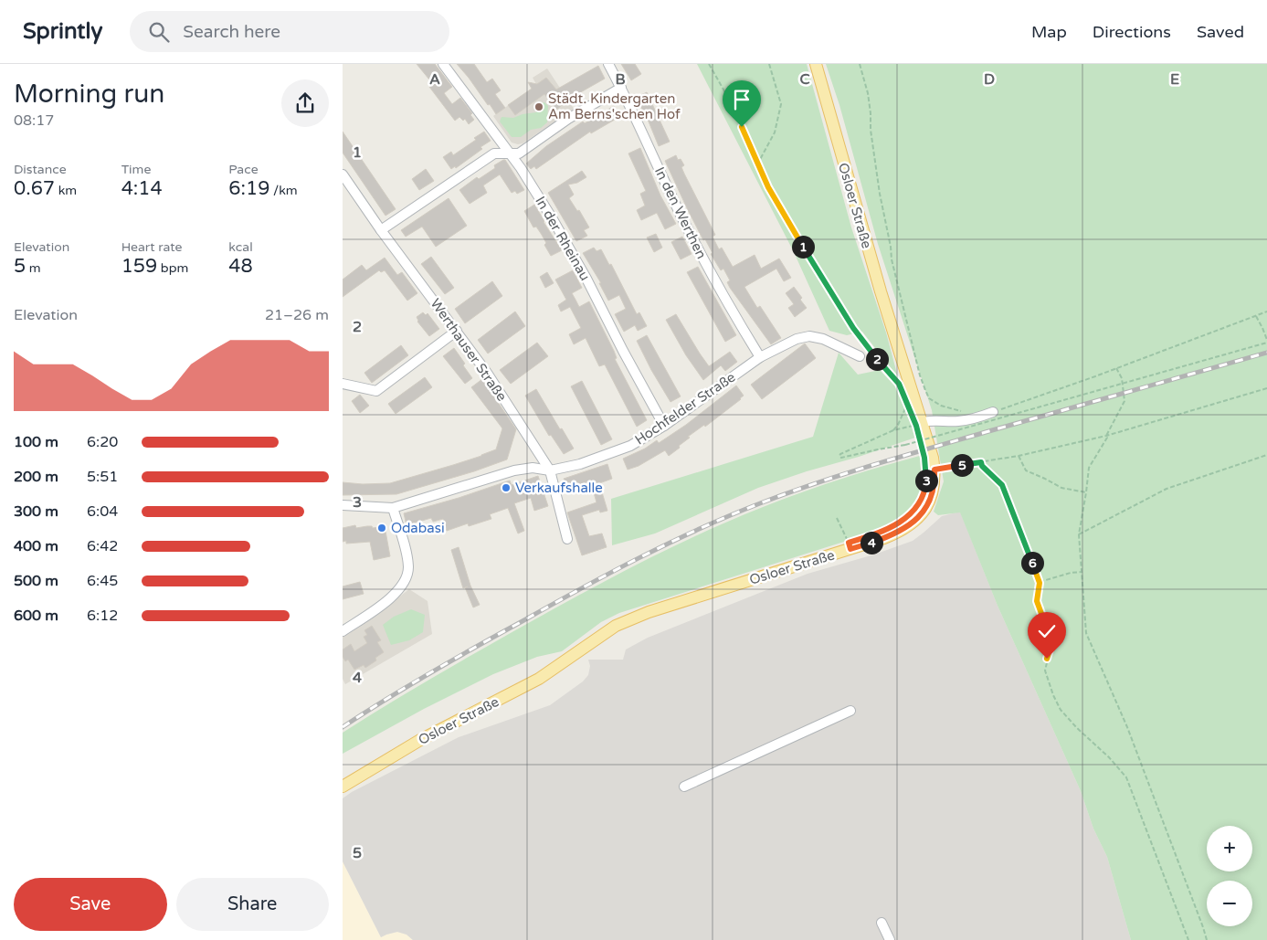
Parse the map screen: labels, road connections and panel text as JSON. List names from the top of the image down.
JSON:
{
  "streets": {
    "main road": ["Osloer Straße"],
    "street": [
      "In den Werthen",
      "In der Rheinau",
      "Werthauser Straße",
      "Hochfelder Straße"
    ]
  },
  "crossings": [
    ["In den Werthen", "Hochfelder Straße"],
    ["In der Rheinau", "Hochfelder Straße"],
    ["Werthauser Straße", "Hochfelder Straße"]
  ],
  "places": ["Städt. Kindergarten Am Berns'schen Hof", "Verkaufshalle", "Odabasi"],
  "page": {
    "header": "Sprintly",
    "search": "Search here",
    "nav": ["Map", "Directions", "Saved"],
    "heading": ["Morning run", "08:17"],
    "stats": [
      ["Distance", "0.67 km"],
      ["Time", "4:14"],
      ["Pace", "6:19 /km"],
      ["Elevation", "5 m"],
      ["Heart rate", "159 bpm"],
      ["kcal", "48"]
    ],
    "pins": [
      "1",
      "2",
      "5",
      "3",
      "4",
      "6"
    ],
    "chart": ["Elevation", "21–26 m"],
    "list": [
      {
        "name": "100 m",
        "note": "6:20"
      },
      {
        "name": "200 m",
        "note": "5:51"
      },
      {
        "name": "300 m",
        "note": "6:04"
      },
      {
        "name": "400 m",
        "note": "6:42"
      },
      {
        "name": "500 m",
        "note": "6:45"
      },
      {
        "name": "600 m",
        "note": "6:12"
      }
    ],
    "map_buttons": ["+", "−"],
    "buttons": ["Save", "Share"]
  },
  "grid": {
    "columns": [
      "A",
      "B",
      "C",
      "D",
      "E"
    ],
    "rows": [
      "1",
      "2",
      "3",
      "4",
      "5"
    ]
  }
}
